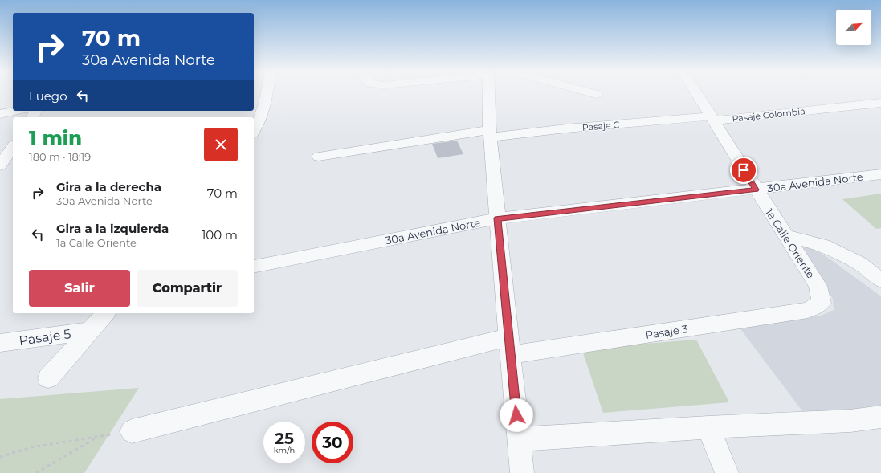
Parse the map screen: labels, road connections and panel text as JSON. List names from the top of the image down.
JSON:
{
  "streets": {
    "street": [
      "Pasaje Colombia",
      "Pasaje C",
      "30a Avenida Norte",
      "1a Calle Oriente",
      "Pasaje 3",
      "Pasaje 5"
    ]
  },
  "crossings": [
    ["Pasaje Colombia", "Pasaje C"],
    ["Pasaje Colombia", "1a Calle Oriente"],
    ["Pasaje C", "1a Calle Oriente"],
    ["30a Avenida Norte", "1a Calle Oriente"],
    ["1a Calle Oriente", "Pasaje 3"]
  ],
  "north": "top right",
  "page": {
    "turn": ["70 m", "30a Avenida Norte"],
    "then": "Luego",
    "heading": ["1 min", "180 m · 18:19"],
    "list": [
      {
        "name": "Gira a la derecha",
        "note": "30a Avenida Norte",
        "value": "70 m"
      },
      {
        "name": "Gira a la izquierda",
        "note": "1a Calle Oriente",
        "value": "100 m"
      }
    ],
    "buttons": ["Salir", "Compartir"],
    "speed": "25 km/h",
    "limit": "30"
  }
}
